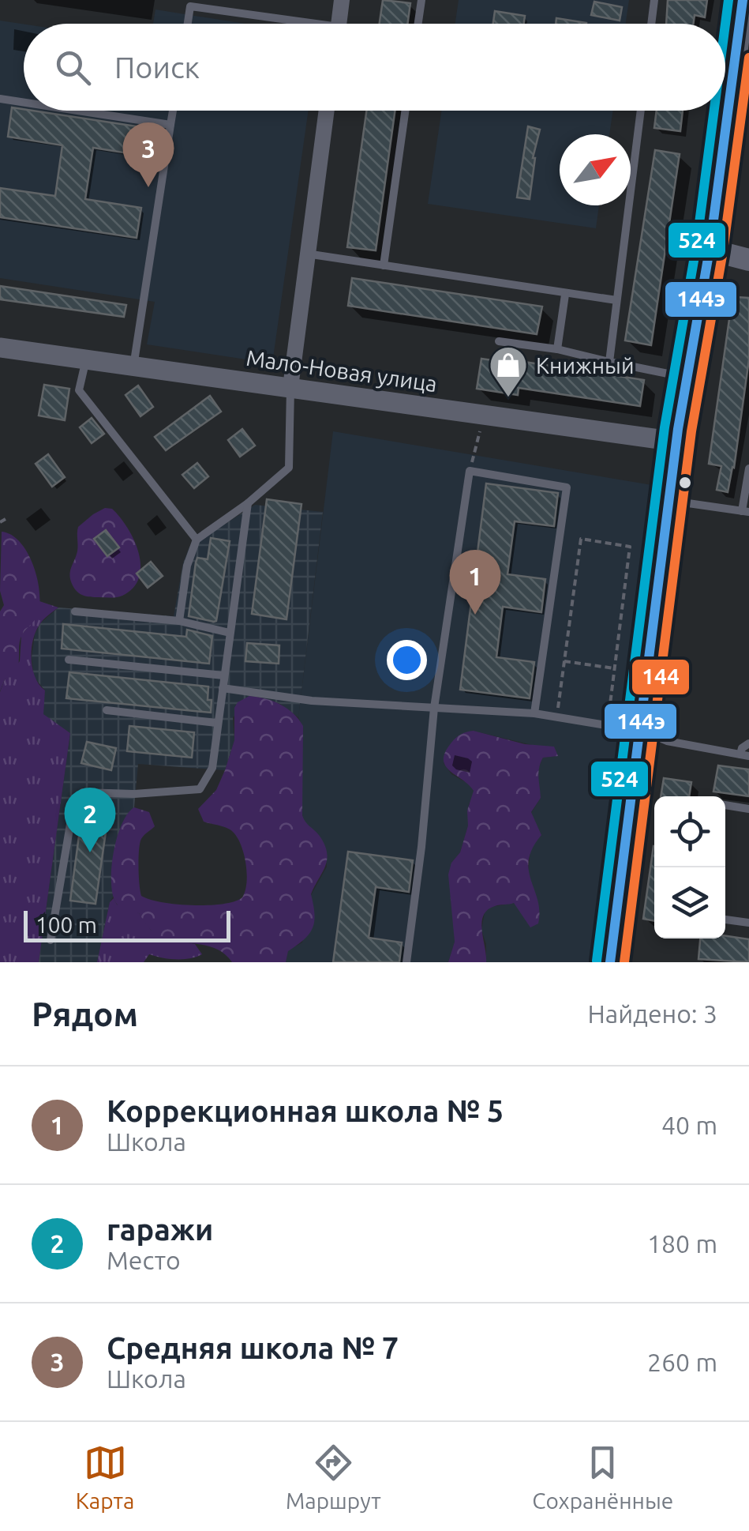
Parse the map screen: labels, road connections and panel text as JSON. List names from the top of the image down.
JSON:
{
  "streets": {
    "street": ["Мало-Новая улица"]
  },
  "places": {
    "shop": ["Книжный"]
  },
  "lines": ["transit line 144э", "transit line 524", "transit line 144"],
  "scale_bar": "100 m",
  "north": "top right",
  "page": {
    "search": "Поиск",
    "pins": ["3", "1", "2"],
    "scale": "100 m",
    "heading": ["Рядом", "Найдено: 3"],
    "list": [
      {
        "mark": "1",
        "name": "Коррекционная школа № 5",
        "note": "Школа",
        "value": "40 m"
      },
      {
        "mark": "2",
        "name": "гаражи",
        "note": "Место",
        "value": "180 m"
      },
      {
        "mark": "3",
        "name": "Средняя школа № 7",
        "note": "Школа",
        "value": "260 m"
      }
    ],
    "nav": ["Карта", "Маршрут", "Сохранённые"]
  }
}
